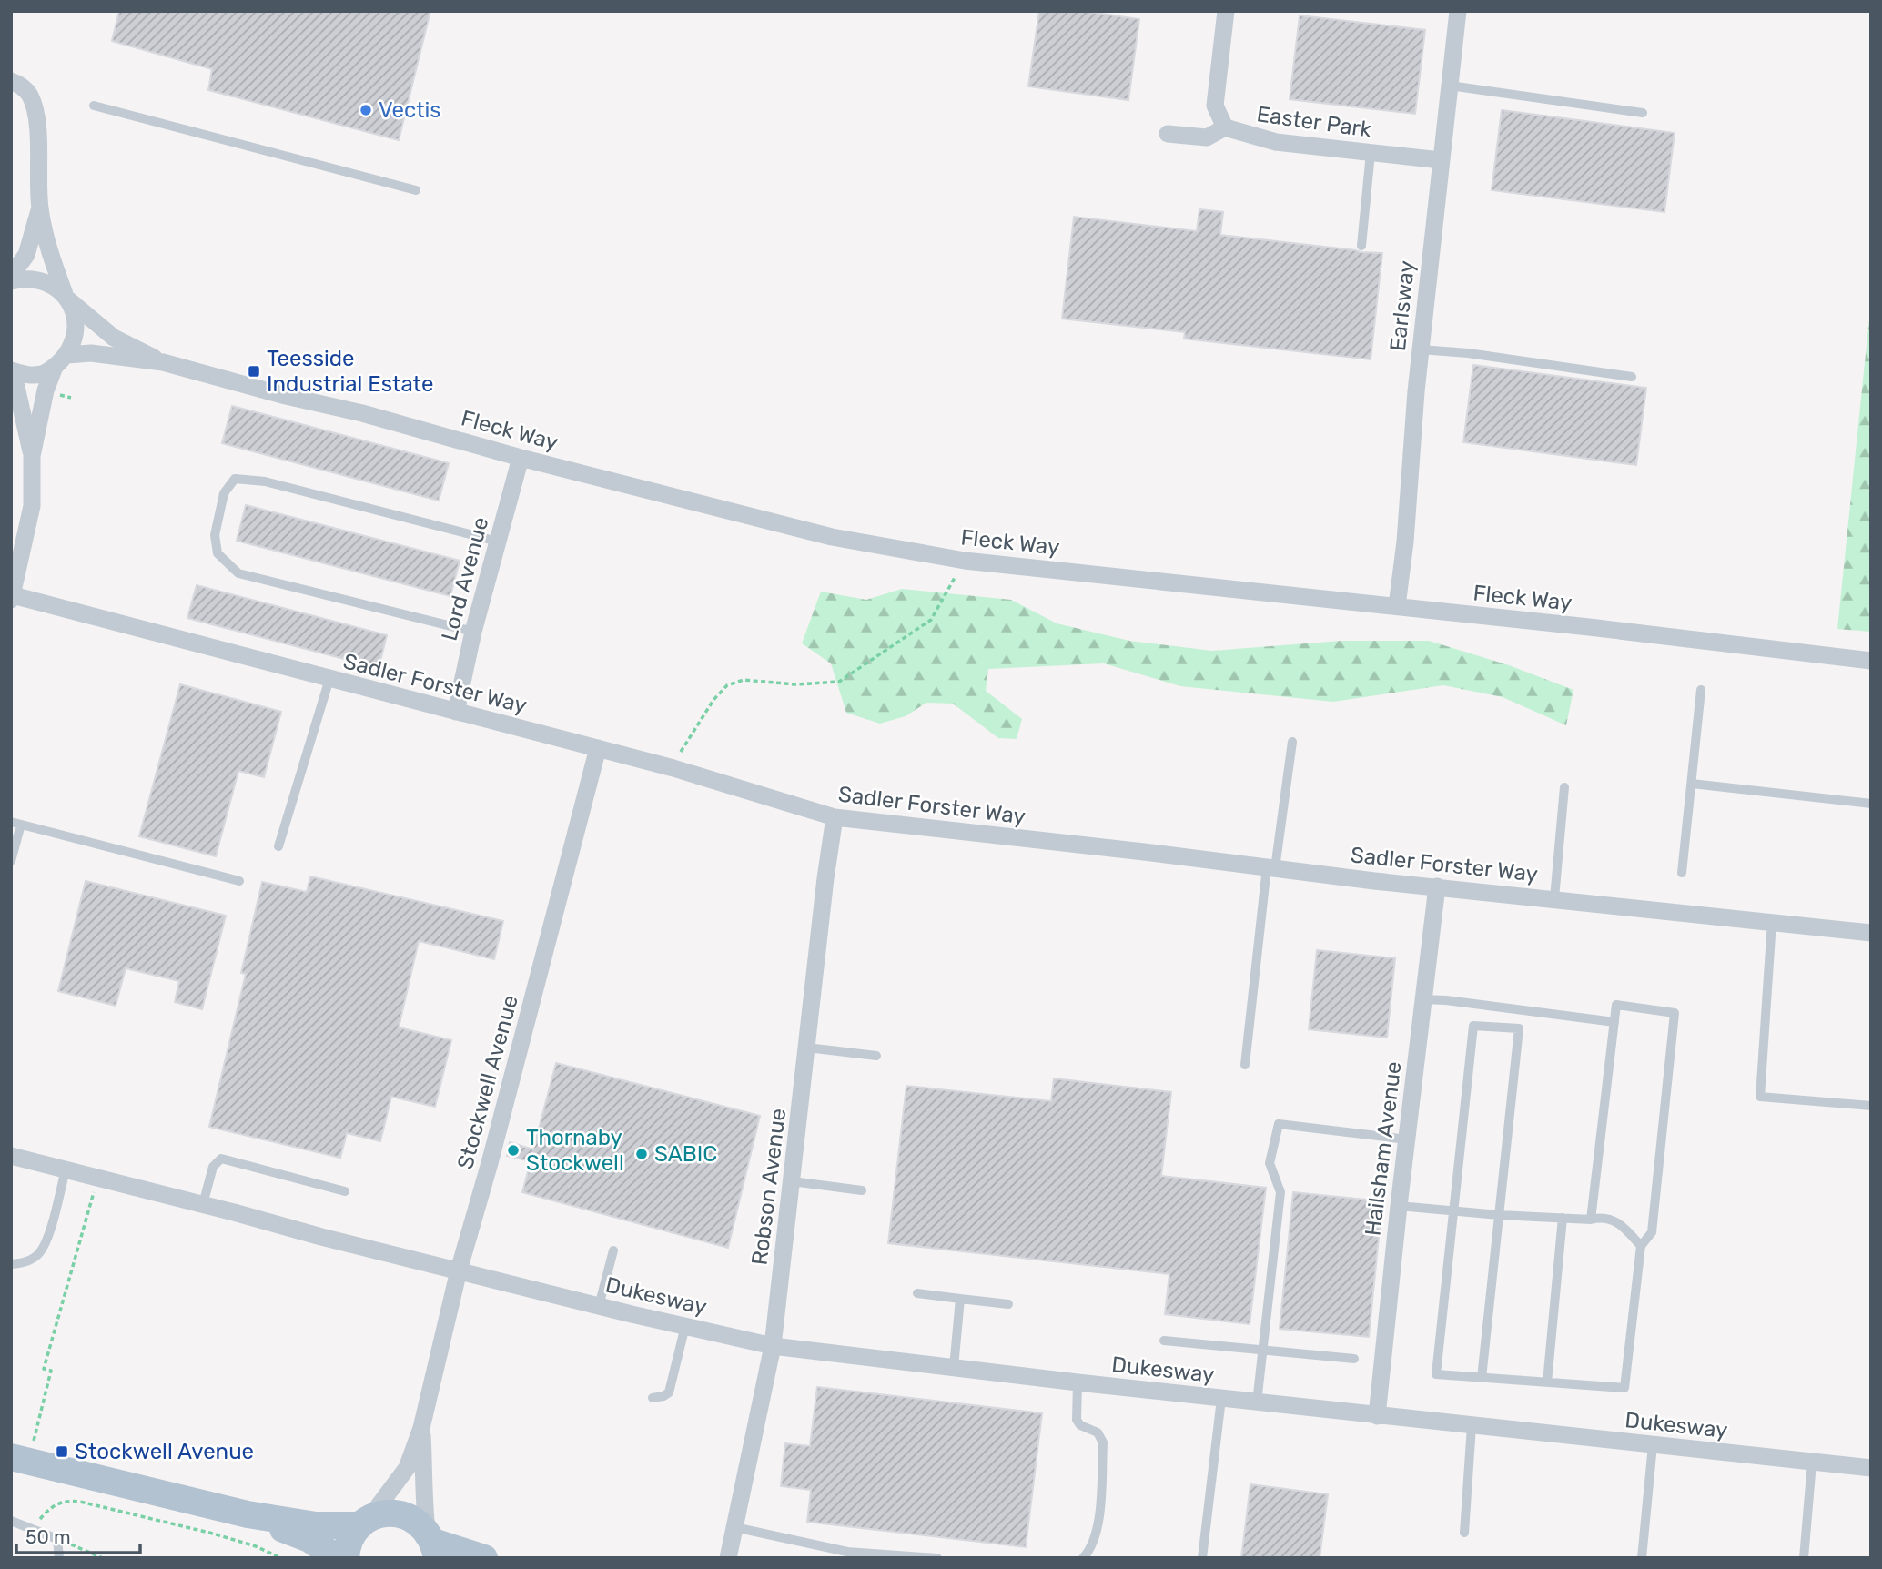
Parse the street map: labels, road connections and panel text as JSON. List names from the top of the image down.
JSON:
{
  "streets": {
    "street": [
      "Easter Park",
      "Earlsway",
      "Fleck Way",
      "Lord Avenue",
      "Sadler Forster Way",
      "Stockwell Avenue",
      "Hailsham Avenue",
      "Robson Avenue",
      "Dukesway"
    ]
  },
  "crossings": [
    ["Easter Park", "Earlsway"],
    ["Earlsway", "Fleck Way"],
    ["Fleck Way", "Lord Avenue"],
    ["Lord Avenue", "Sadler Forster Way"],
    ["Sadler Forster Way", "Stockwell Avenue"],
    ["Sadler Forster Way", "Hailsham Avenue"],
    ["Sadler Forster Way", "Robson Avenue"],
    ["Stockwell Avenue", "Dukesway"],
    ["Hailsham Avenue", "Dukesway"],
    ["Robson Avenue", "Dukesway"]
  ],
  "places": {
    "other": ["Vectis", "Thornaby Stockwell", "SABIC"],
    "transit": ["Teesside Industrial Estate", "Stockwell Avenue"]
  },
  "scale_bar": "50 m"
}
